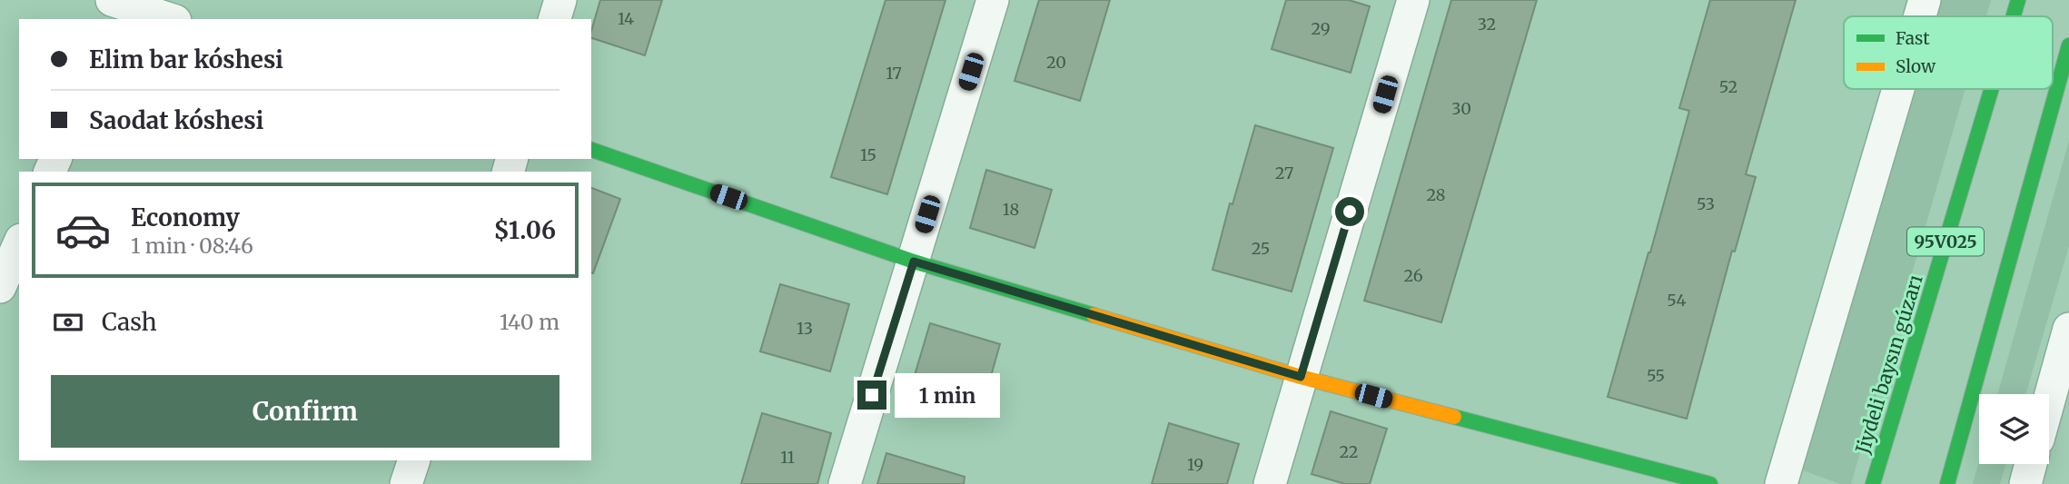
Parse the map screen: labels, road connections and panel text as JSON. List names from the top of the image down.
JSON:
{
  "streets": {
    "street": ["95V025", "Jiydeli baysın gúzarı"]
  },
  "house_numbers": [
    "14",
    "32",
    "29",
    "20",
    "17",
    "52",
    "30",
    "15",
    "27",
    "28",
    "53",
    "18",
    "25",
    "26",
    "54",
    "13",
    "55",
    "22",
    "11",
    "19"
  ],
  "legend": ["Fast", "Slow"],
  "page": {
    "banner": ["Elim bar kóshesi", "Saodat kóshesi"],
    "list": [
      {
        "name": "Economy",
        "note": "1 min · 08:46",
        "value": "$1.06"
      }
    ],
    "pay": ["Cash", "140 m"],
    "buttons": "Confirm",
    "bubble": "1 min"
  }
}
